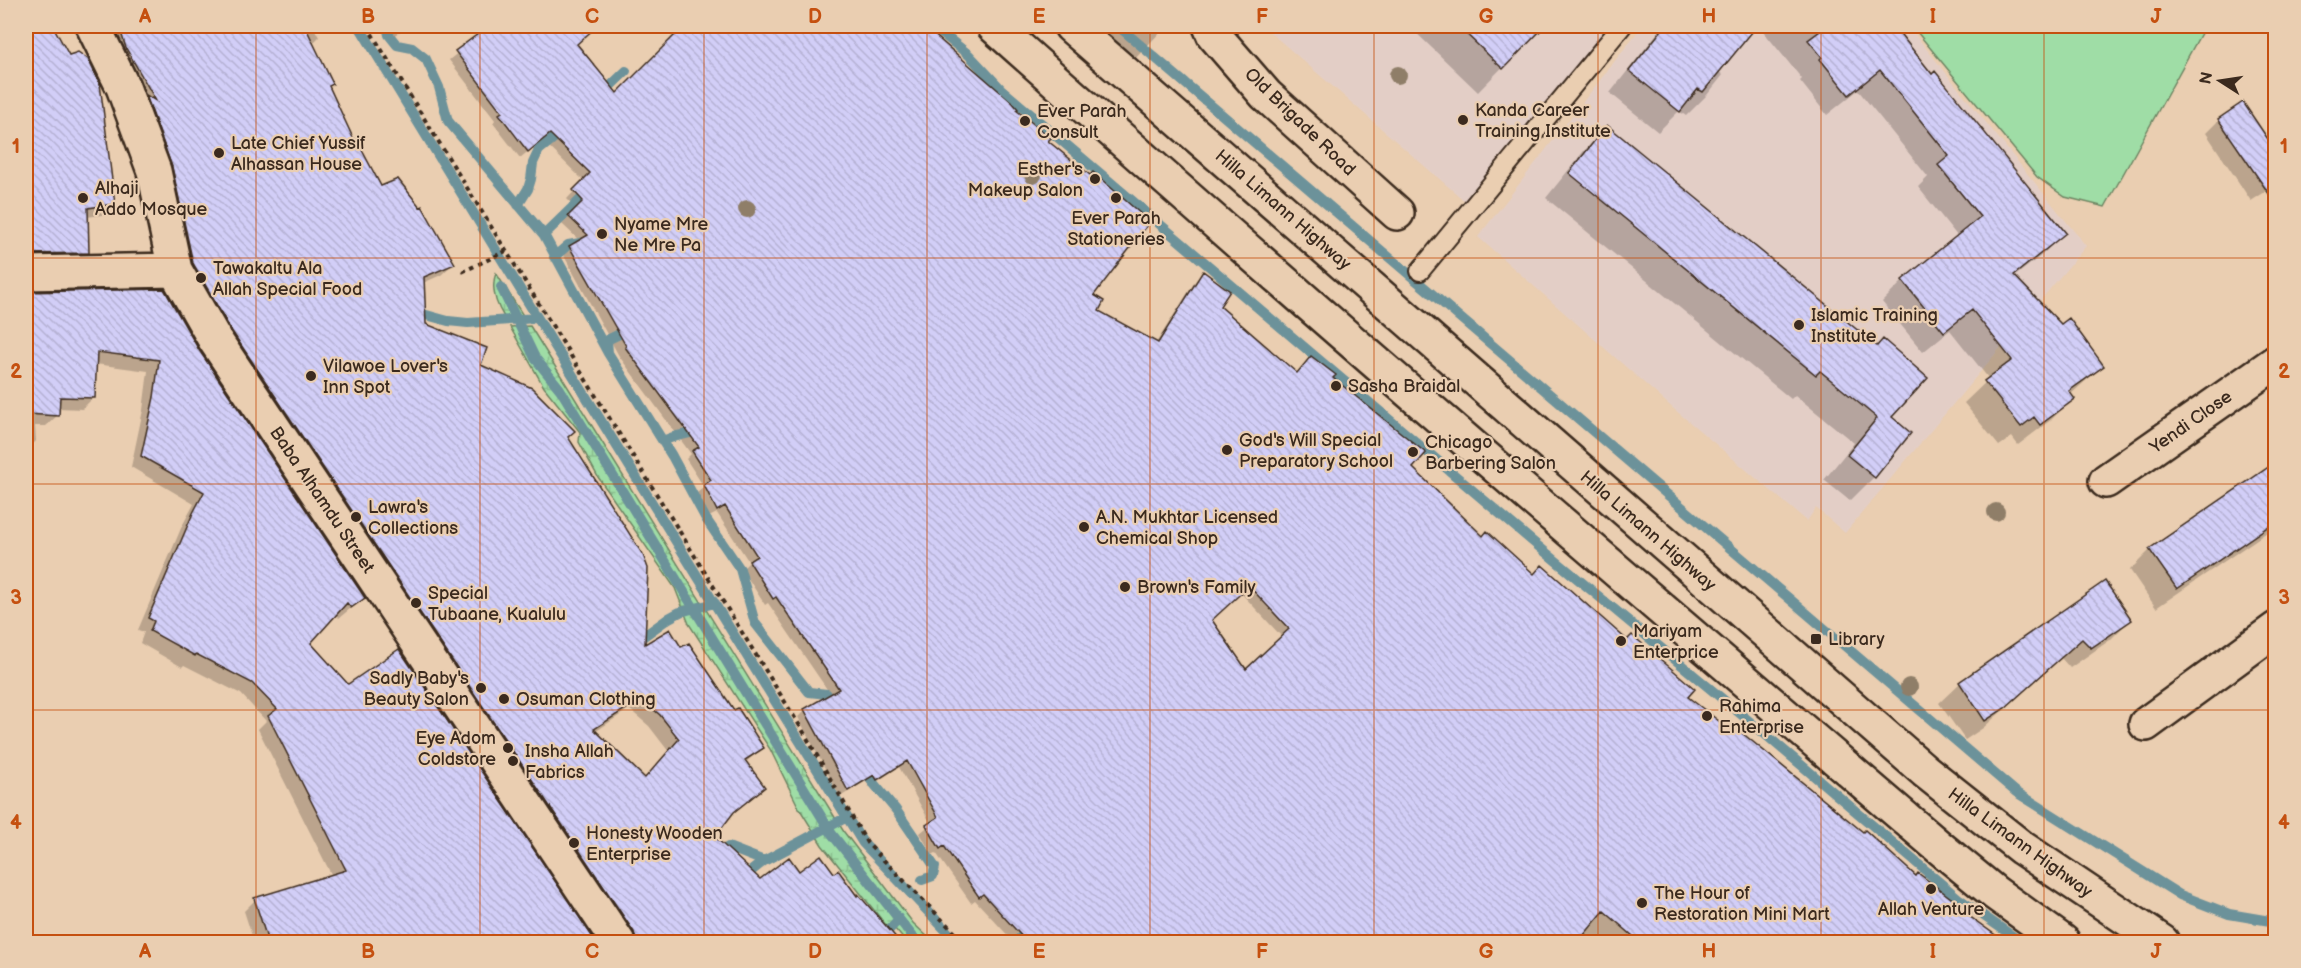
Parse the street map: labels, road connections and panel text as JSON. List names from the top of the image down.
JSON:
{
  "streets": {
    "main road": [
      "Old Brigade Road",
      "Hilla Limann Highway",
      "Yendi Close",
      "Baba Alhamdu Street"
    ]
  },
  "places": {
    "other": [
      "Kanda Career Training Institute",
      "Ever Parah Consult",
      "Late Chief Yussif Alhassan House",
      "Esther's Makeup Salon",
      "Alhaji Addo Mosque",
      "Ever Parah Stationeries",
      "Nyame Mre Ne Mre Pa",
      "Tawakaltu Ala Allah Special Food",
      "Islamic Training Institute",
      "Vilawoe Lover's Inn Spot",
      "Sasha Braidal",
      "God's Will Special Preparatory School",
      "Chicago Barbering Salon",
      "Lawra's Collections",
      "A.N. Mukhtar Licensed Chemical Shop",
      "Brown's Family",
      "Special Tubaane, Kualulu",
      "Mariyam Enterprice",
      "Sadly Baby's Beauty Salon",
      "Osuman Clothing",
      "Rahima Enterprise",
      "Eye Adom Coldstore",
      "Insha Allah Fabrics",
      "Honesty Wooden Enterprise",
      "Allah Venture",
      "The Hour of Restoration Mini Mart"
    ],
    "transit": ["Library"]
  },
  "north": "left",
  "grid": {
    "columns": [
      "A",
      "B",
      "C",
      "D",
      "E",
      "F",
      "G",
      "H",
      "I",
      "J"
    ],
    "rows": [
      "1",
      "2",
      "3",
      "4"
    ]
  }
}
